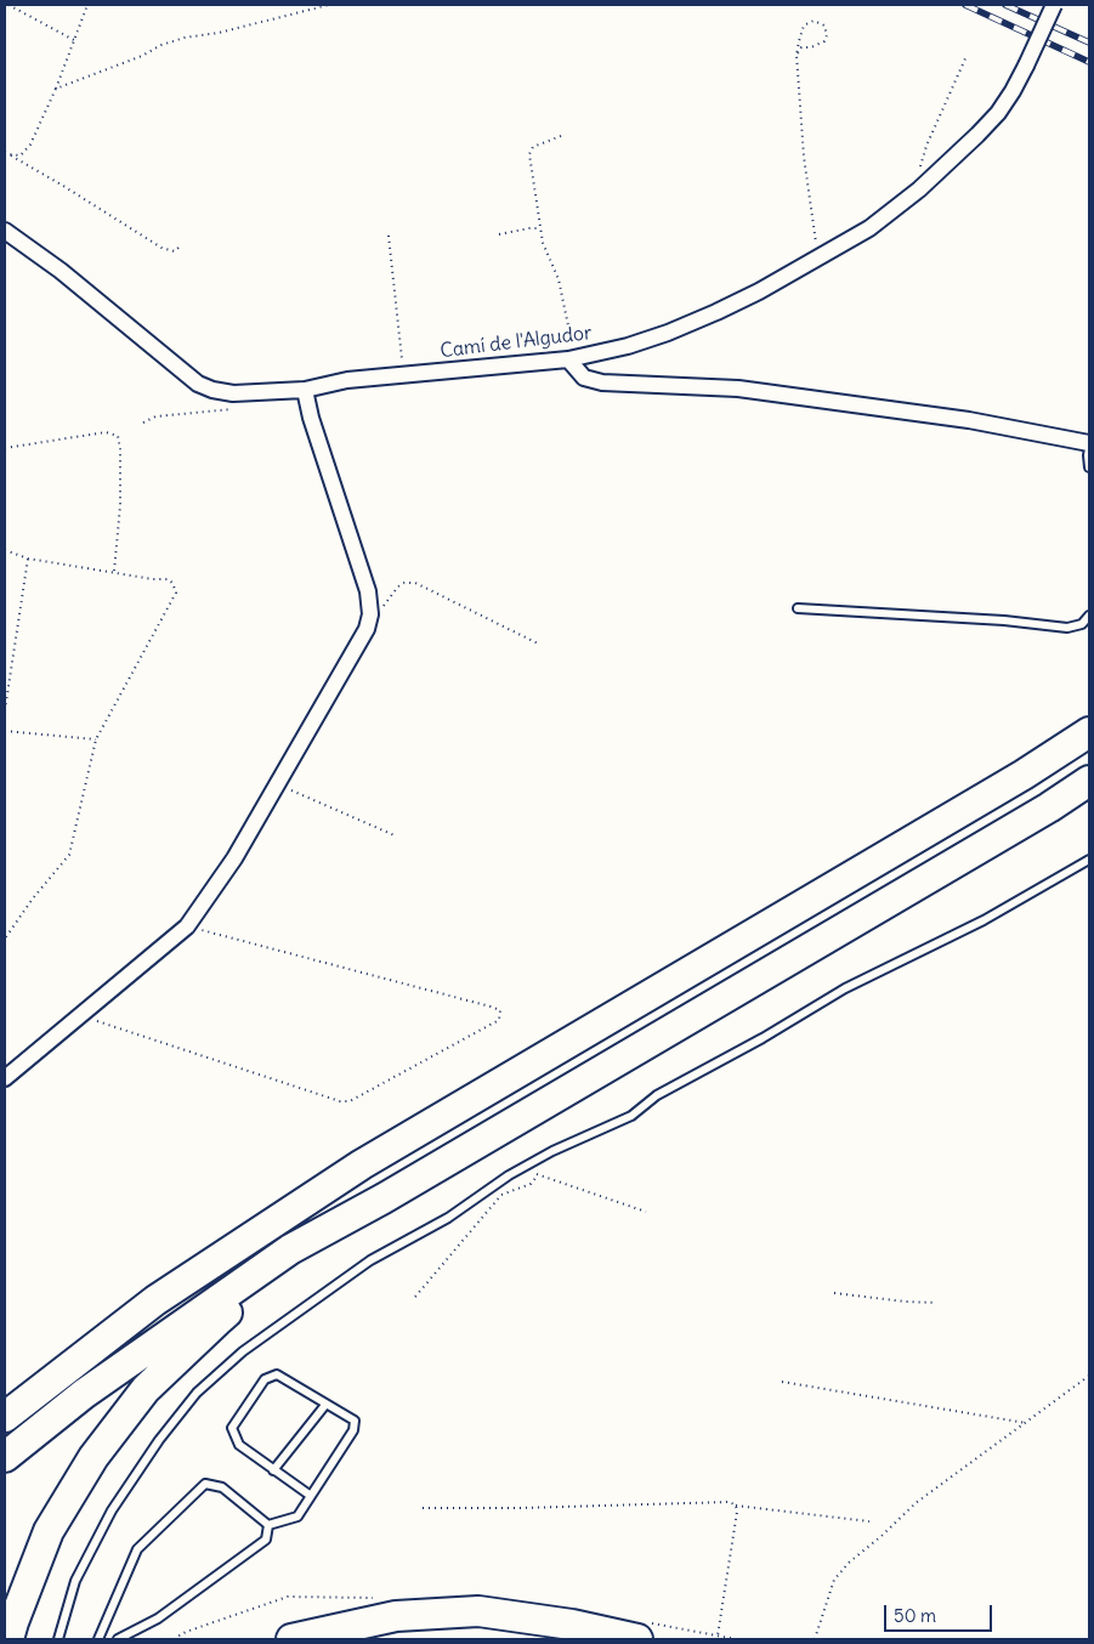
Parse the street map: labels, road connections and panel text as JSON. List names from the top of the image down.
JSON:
{
  "streets": {
    "street": ["Camí de l'Algudor"]
  },
  "scale_bar": "50 m"
}
